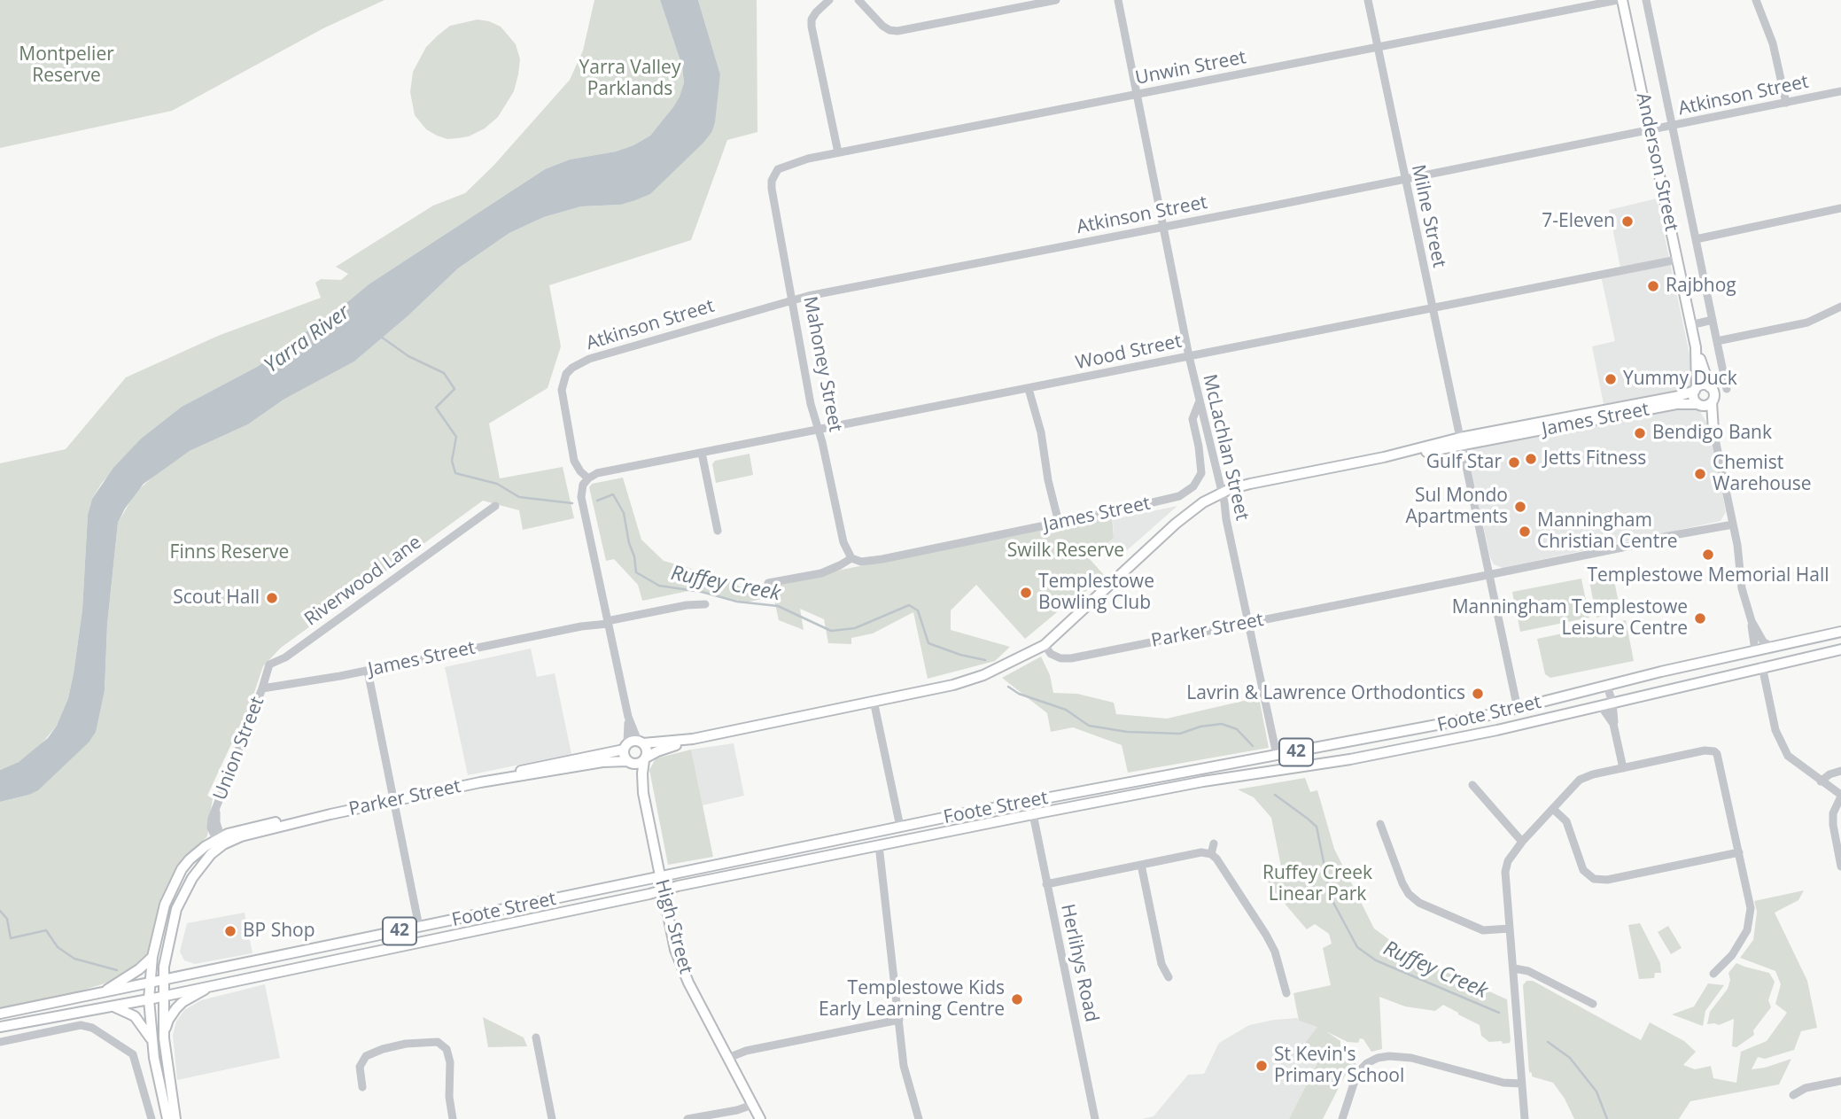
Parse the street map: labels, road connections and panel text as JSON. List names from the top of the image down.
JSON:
{
  "streets": {
    "main road": [
      "Anderson Street",
      "James Street",
      "Parker Street",
      "Foote Street",
      "42",
      "High Street"
    ],
    "street": [
      "Unwin Street",
      "Atkinson Street",
      "Milne Street",
      "Wood Street",
      "Mahoney Street",
      "McLachlan Street",
      "Riverwood Lane",
      "Union Street",
      "Herlihys Road"
    ]
  },
  "crossings": [
    ["Unwin Street", "Anderson Street"],
    ["Unwin Street", "Milne Street"],
    ["Unwin Street", "Mahoney Street"],
    ["Unwin Street", "McLachlan Street"],
    ["Atkinson Street", "Anderson Street"],
    ["Atkinson Street", "Milne Street"],
    ["Atkinson Street", "Wood Street"],
    ["Atkinson Street", "Mahoney Street"],
    ["Atkinson Street", "McLachlan Street"],
    ["Anderson Street", "Wood Street"],
    ["Anderson Street", "James Street"],
    ["Milne Street", "Wood Street"],
    ["Milne Street", "James Street"],
    ["Milne Street", "Parker Street"],
    ["Milne Street", "Foote Street"],
    ["Wood Street", "Mahoney Street"],
    ["Wood Street", "McLachlan Street"],
    ["Mahoney Street", "James Street"],
    ["James Street", "McLachlan Street"],
    ["James Street", "Riverwood Lane"],
    ["James Street", "Parker Street"],
    ["James Street", "Union Street"],
    ["McLachlan Street", "Parker Street"],
    ["McLachlan Street", "Foote Street"],
    ["Riverwood Lane", "Union Street"],
    ["Parker Street", "Union Street"],
    ["Parker Street", "High Street"],
    ["Foote Street", "42"],
    ["Foote Street", "High Street"],
    ["Foote Street", "Herlihys Road"]
  ],
  "water": ["Yarra River", "Ruffey Creek"],
  "parks": [
    "Montpelier Reserve",
    "Yarra Valley Parklands",
    "Swilk Reserve",
    "Finns Reserve",
    "Ruffey Creek Linear Park"
  ],
  "places": [
    "7-Eleven",
    "Rajbhog",
    "Yummy Duck",
    "Bendigo Bank",
    "Jetts Fitness",
    "Gulf Star",
    "Chemist Warehouse",
    "Sul Mondo Apartments",
    "Manningham Christian Centre",
    "Templestowe Memorial Hall",
    "Templestowe Bowling Club",
    "Scout Hall",
    "Manningham Templestowe Leisure Centre",
    "Lavrin & Lawrence Orthodontics",
    "BP Shop",
    "Templestowe Kids Early Learning Centre",
    "St Kevin's Primary School"
  ]
}
